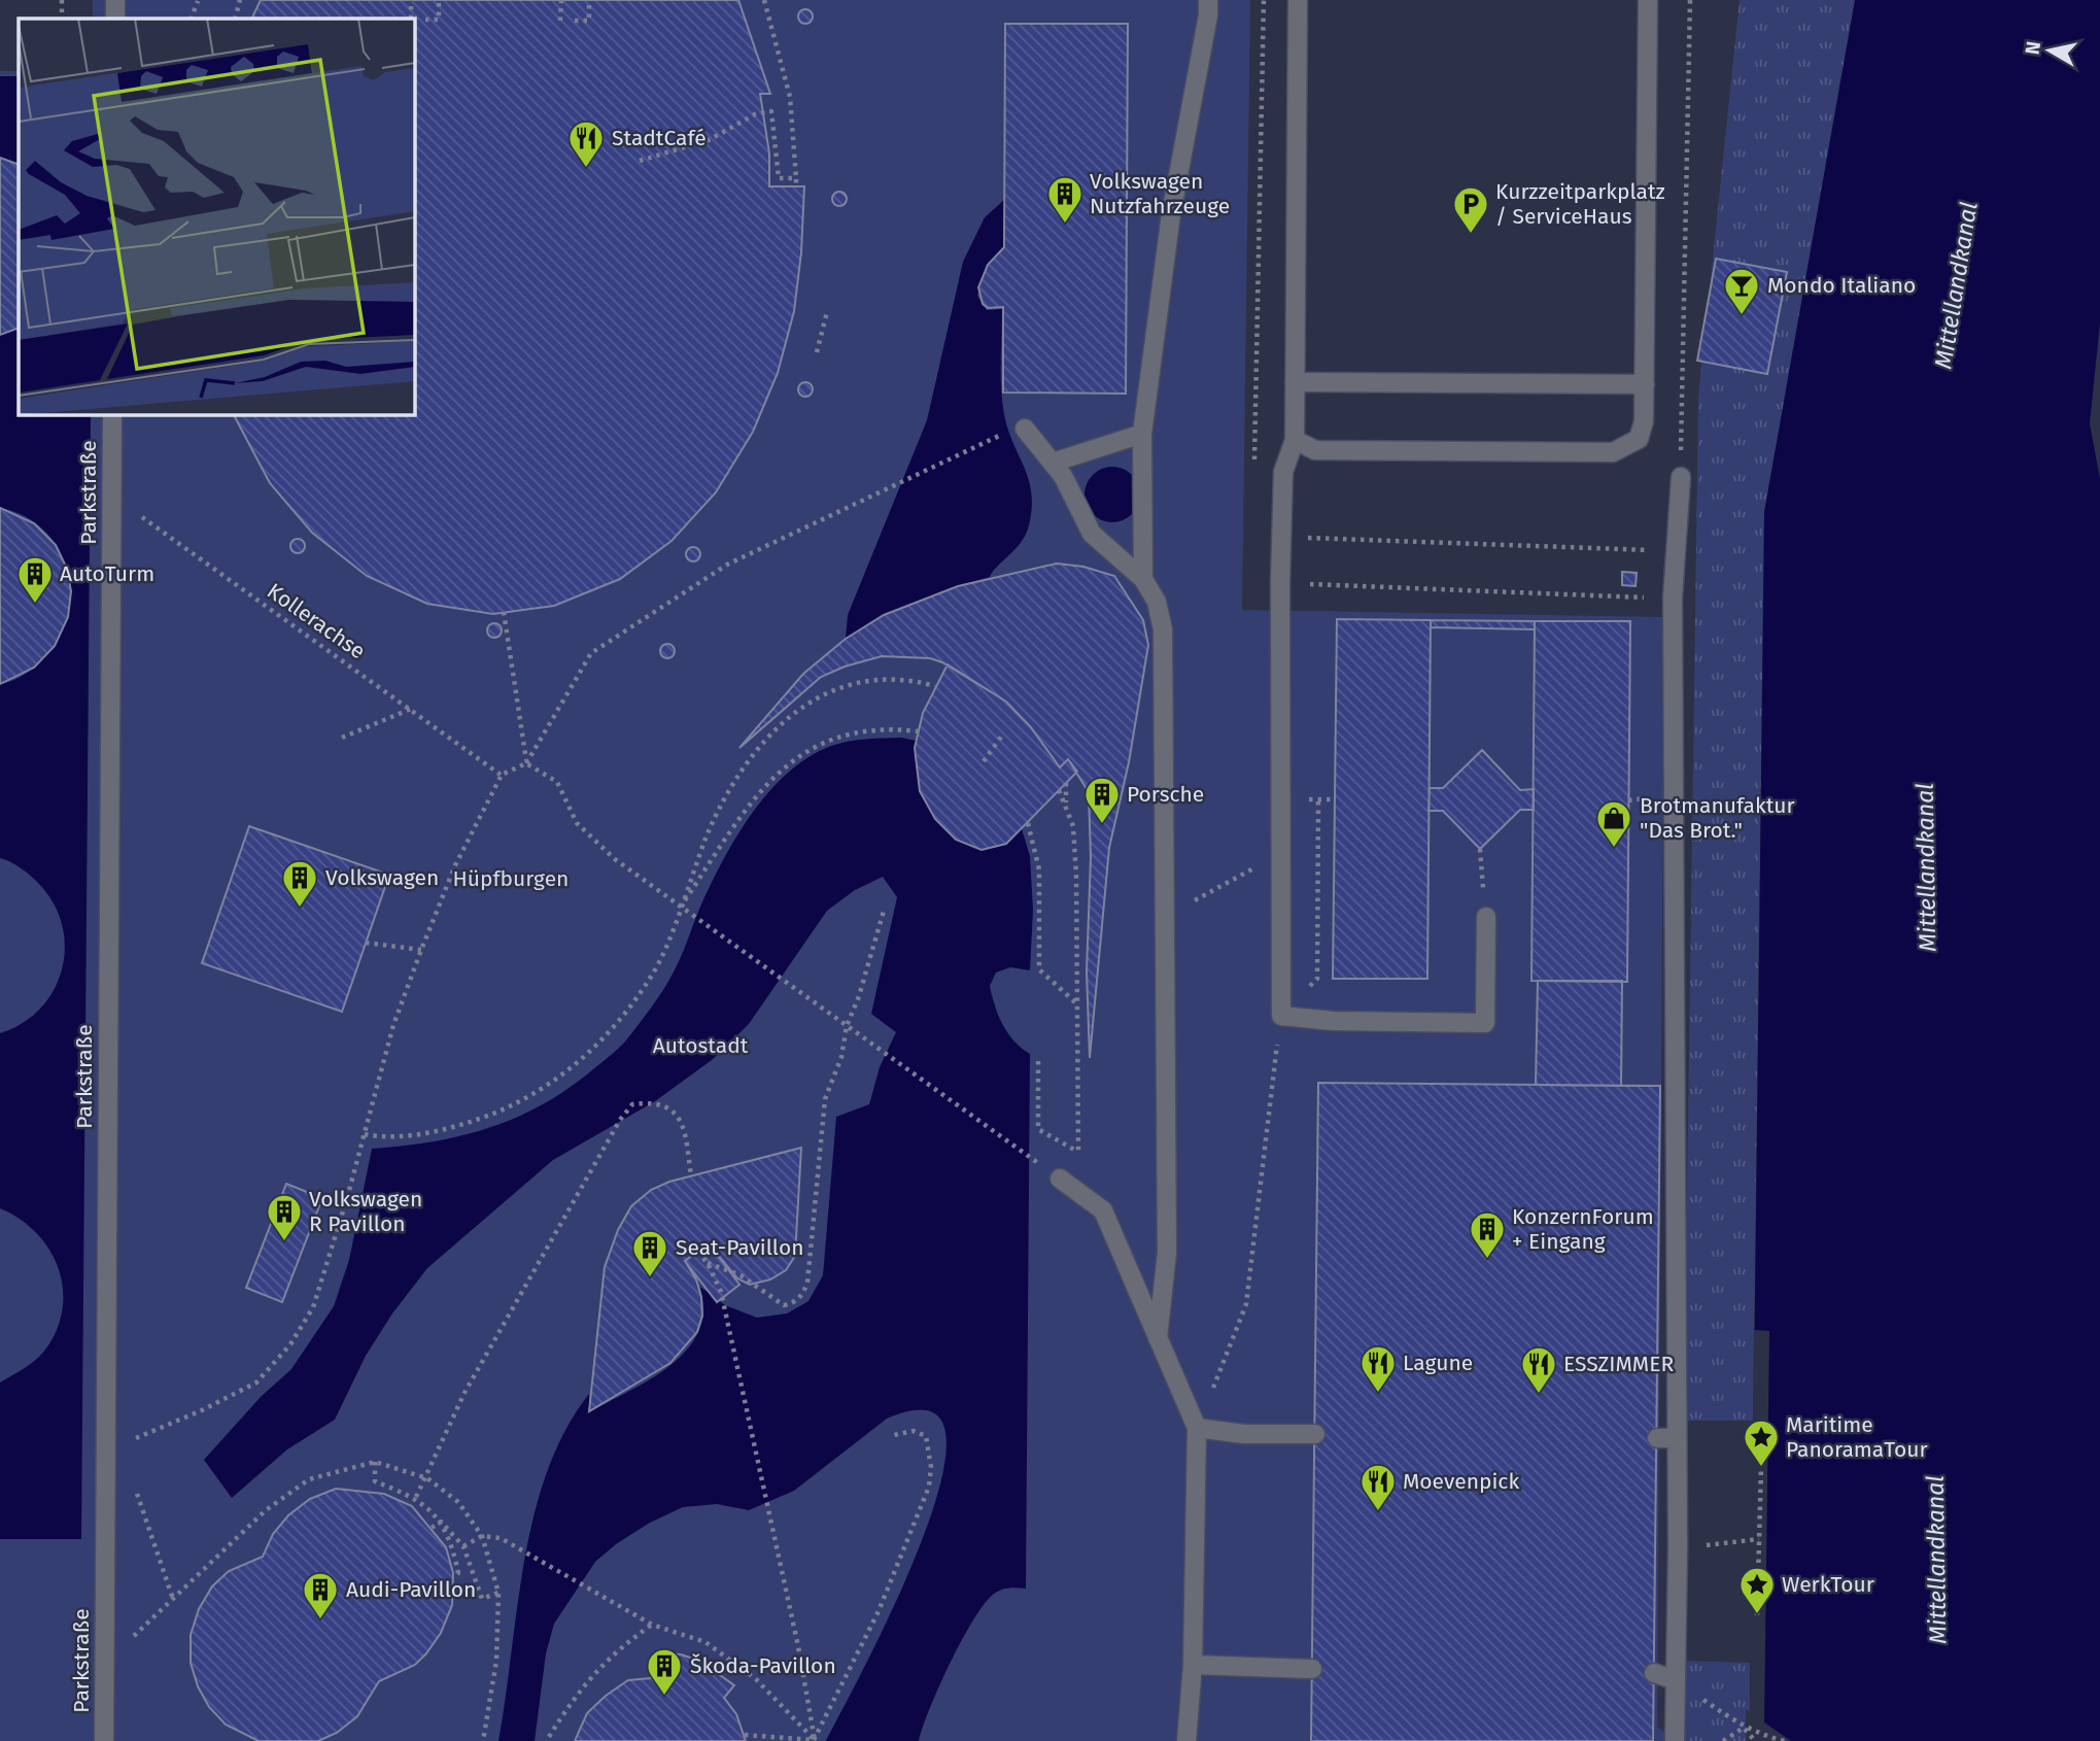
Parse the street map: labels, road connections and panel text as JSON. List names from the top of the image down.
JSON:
{
  "streets": {
    "street": ["Parkstraße"],
    "path": ["Kollerachse"]
  },
  "crossings": [
    ["Parkstraße", "Kollerachse"]
  ],
  "water": ["Mittellandkanal"],
  "parks": ["Hüpfburgen", "Autostadt"],
  "places": {
    "restaurant": [
      "StadtCafé",
      "Lagune",
      "ESSZIMMER",
      "Moevenpick"
    ],
    "building": [
      "Volkswagen Nutzfahrzeuge",
      "AutoTurm",
      "Porsche",
      "Volkswagen",
      "Volkswagen R Pavillon",
      "KonzernForum + Eingang",
      "Seat-Pavillon",
      "Audi-Pavillon",
      "Škoda-Pavillon"
    ],
    "parking": ["Kurzzeitparkplatz / ServiceHaus"],
    "bar": ["Mondo Italiano"],
    "shop": ["Brotmanufaktur \"Das Brot.\""],
    "place": ["Maritime PanoramaTour", "WerkTour"]
  },
  "north": "left"
}
